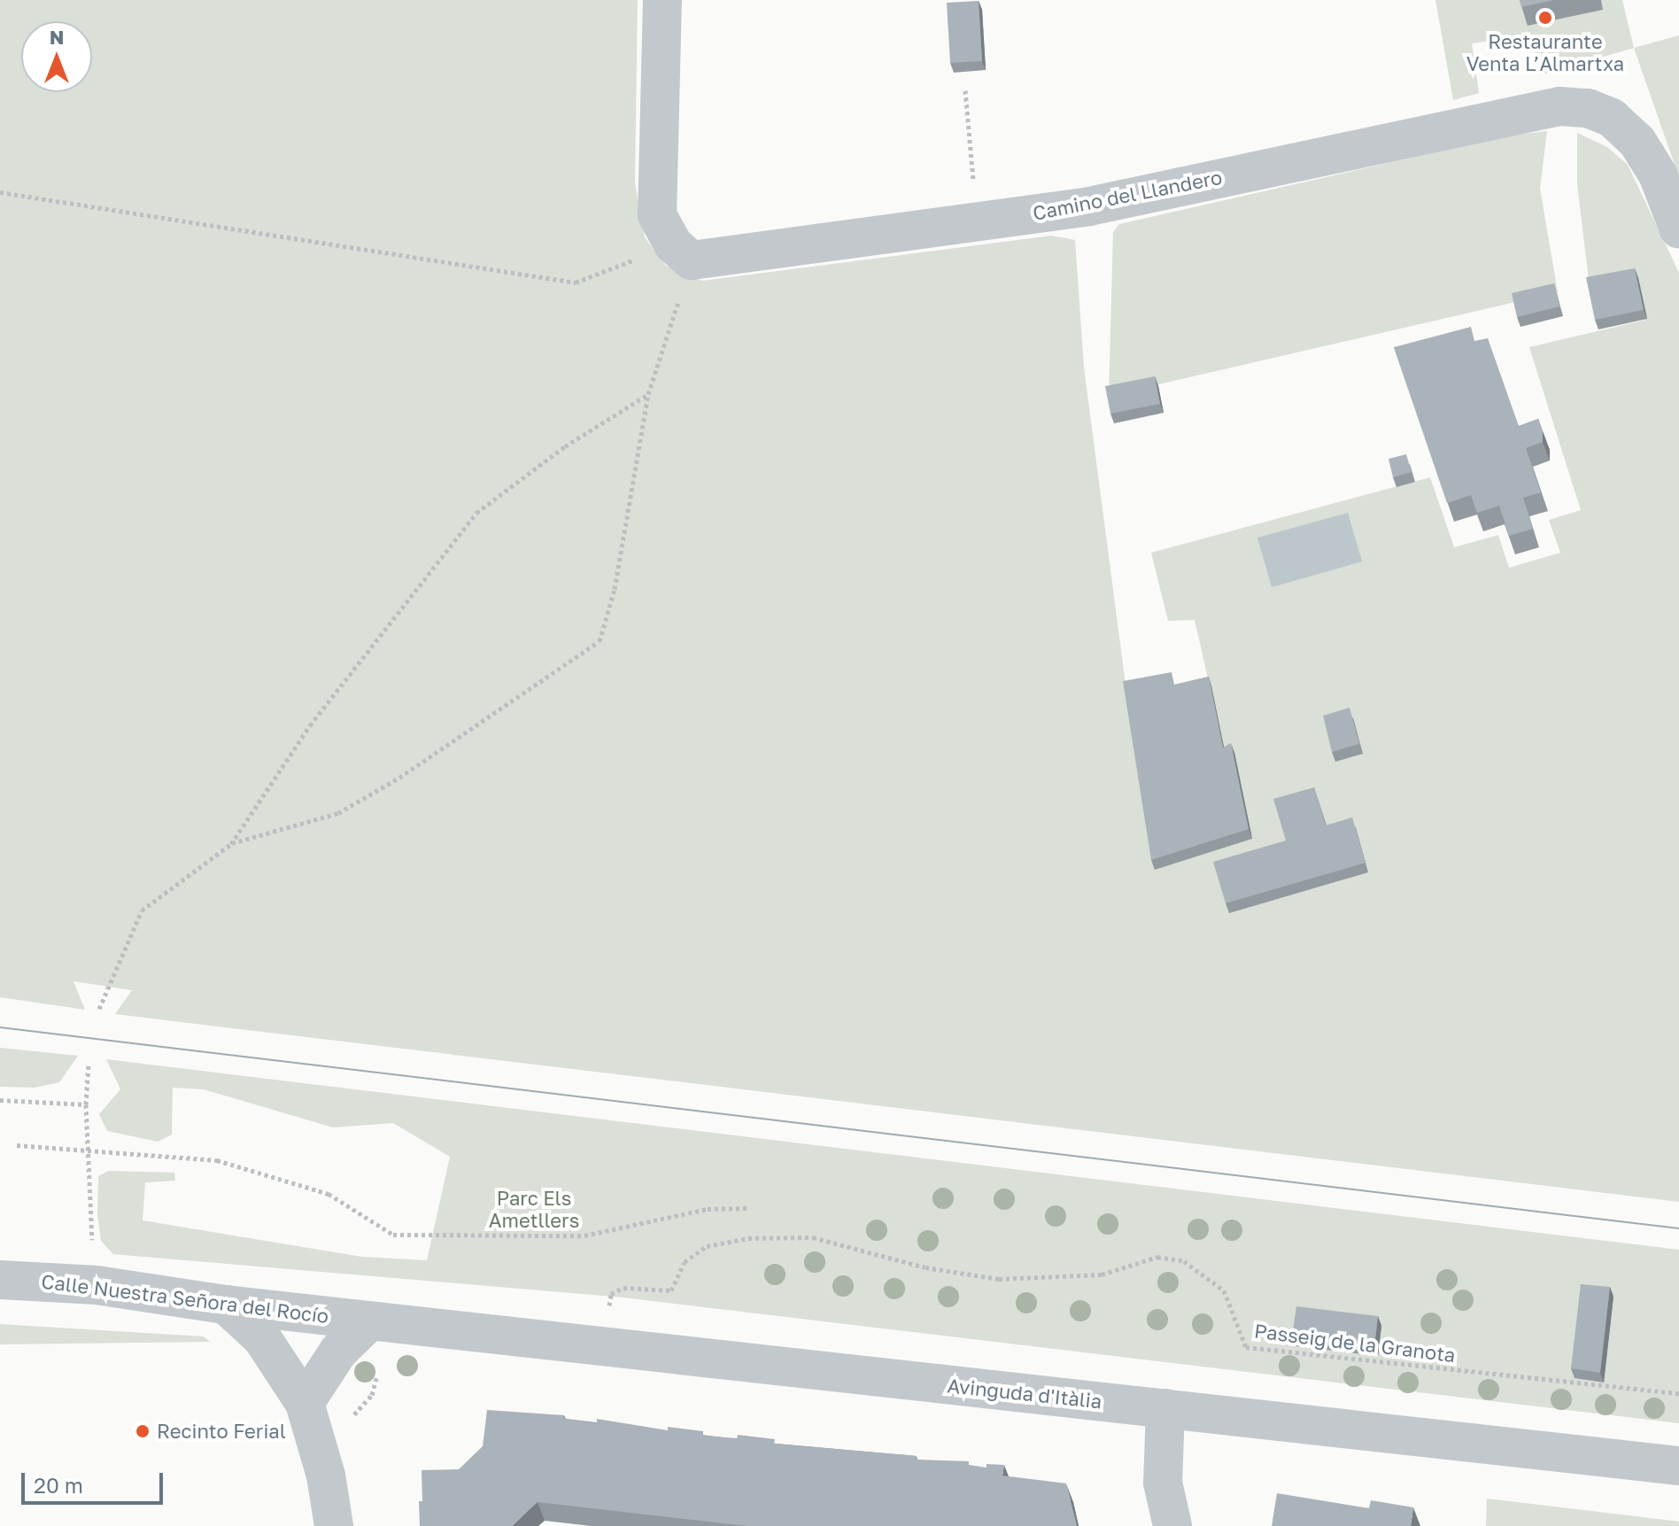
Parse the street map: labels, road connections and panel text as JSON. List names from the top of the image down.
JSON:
{
  "streets": {
    "street": ["Camino del Llandero", "Calle Nuestra Señora del Rocío", "Avinguda d'Itàlia"],
    "path": ["Passeig de la Granota"]
  },
  "crossings": [
    ["Calle Nuestra Señora del Rocío", "Avinguda d'Itàlia"]
  ],
  "parks": ["Parc Els Ametllers"],
  "places": ["Restaurante Venta L’Almartxa", "Recinto Ferial"],
  "scale_bar": "20 m",
  "north": "top"
}
